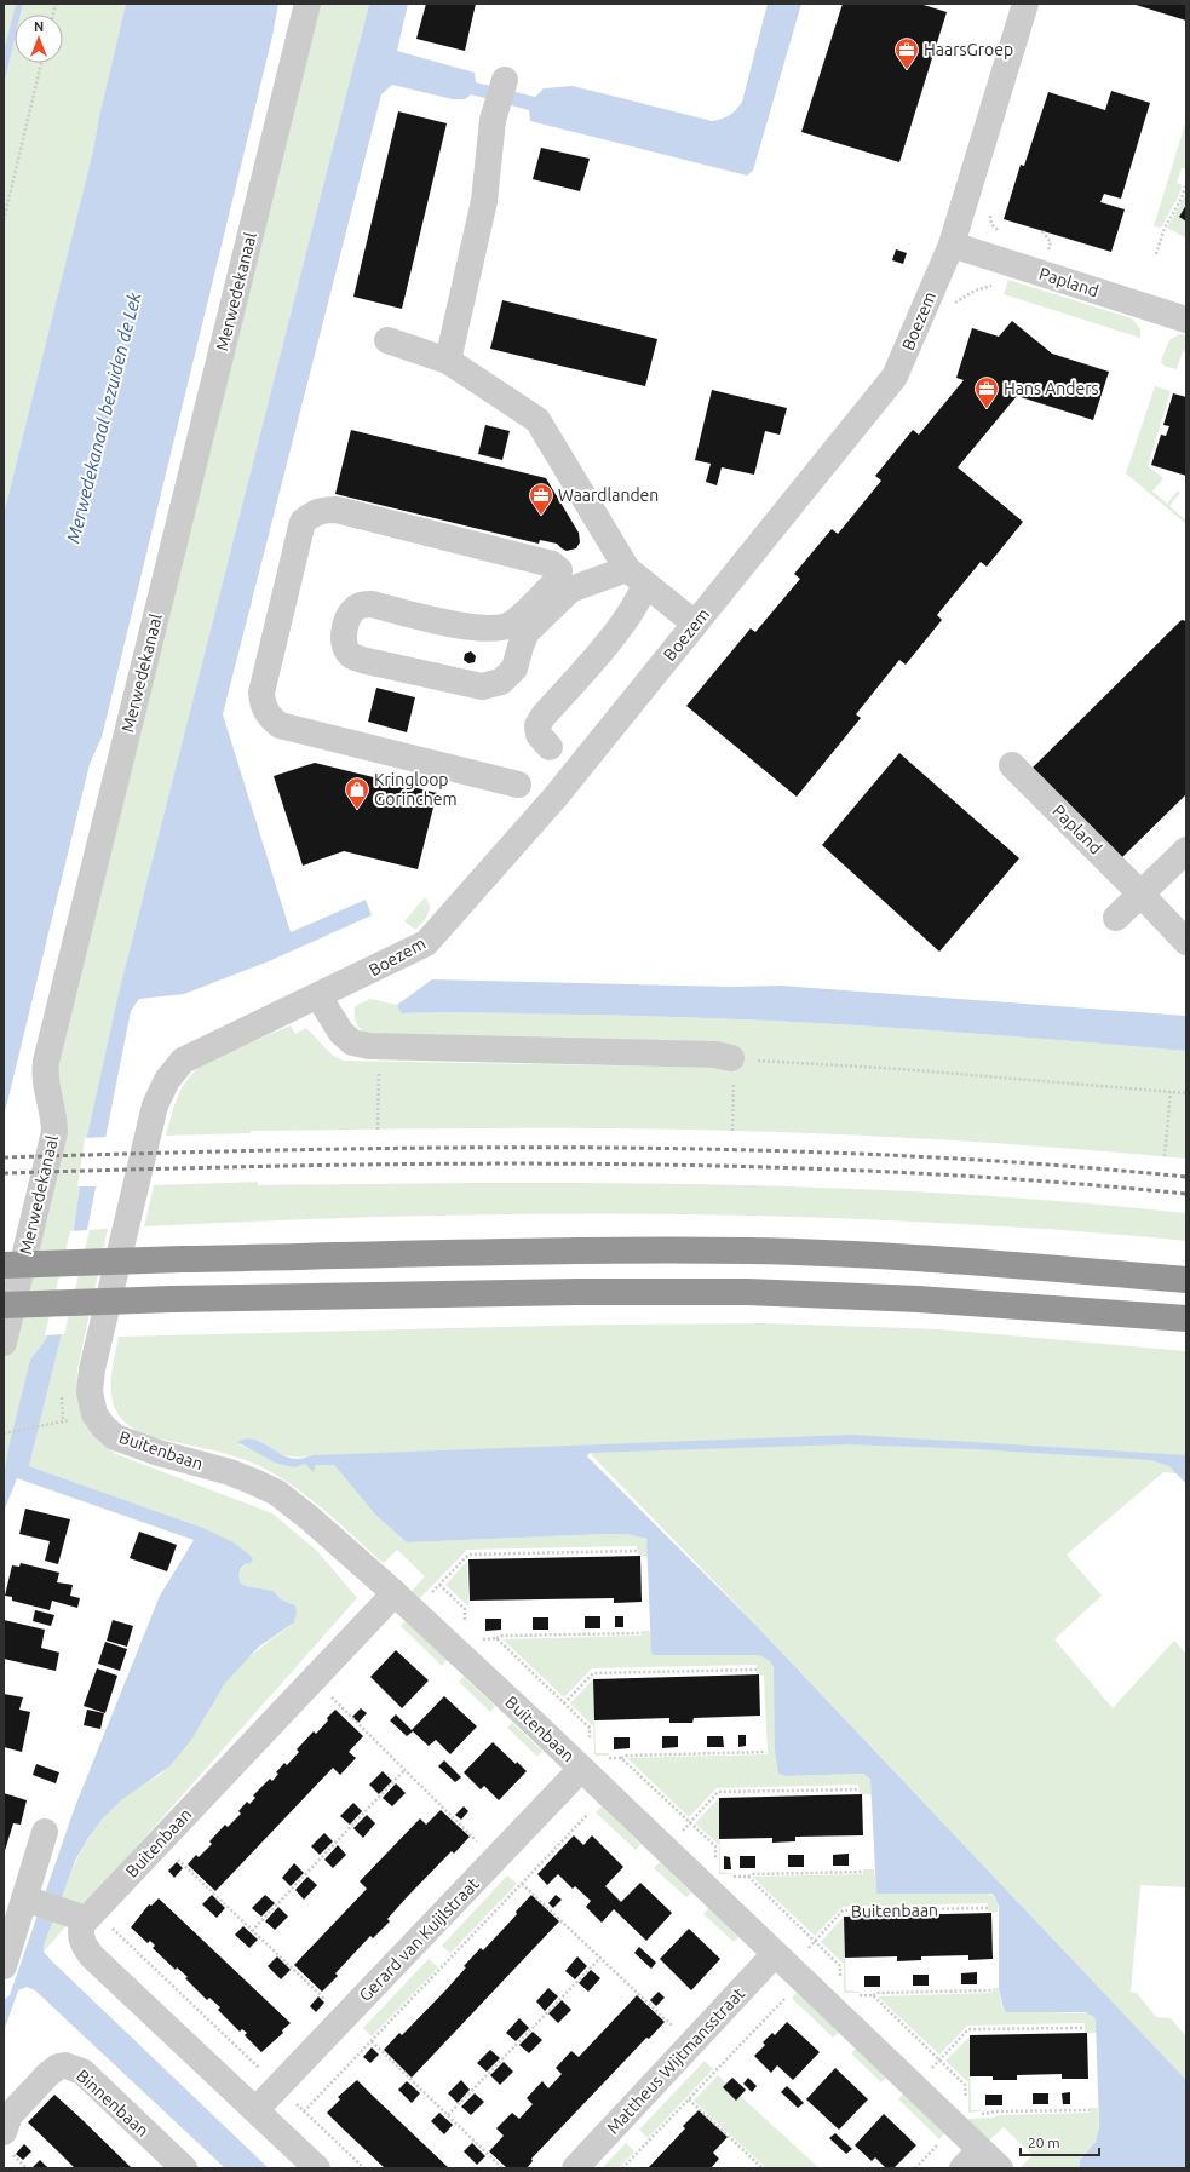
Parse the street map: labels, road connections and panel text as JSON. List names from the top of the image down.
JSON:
{
  "streets": {
    "street": [
      "Papland",
      "Merwedekanaal",
      "Boezem",
      "Buitenbaan",
      "Gerard van Kuijlstraat",
      "Mattheus Wijtmansstraat",
      "Binnenbaan"
    ]
  },
  "crossings": [
    ["Papland", "Boezem"],
    ["Boezem", "Buitenbaan"],
    ["Buitenbaan", "Gerard van Kuijlstraat"],
    ["Buitenbaan", "Mattheus Wijtmansstraat"]
  ],
  "water": ["Merwedekanaal bezuiden de Lek"],
  "places": {
    "office": ["HaarsGroep", "Hans Anders", "Waardlanden"],
    "shop": ["Kringloop Gorinchem"]
  },
  "scale_bar": "20 m",
  "north": "top"
}
